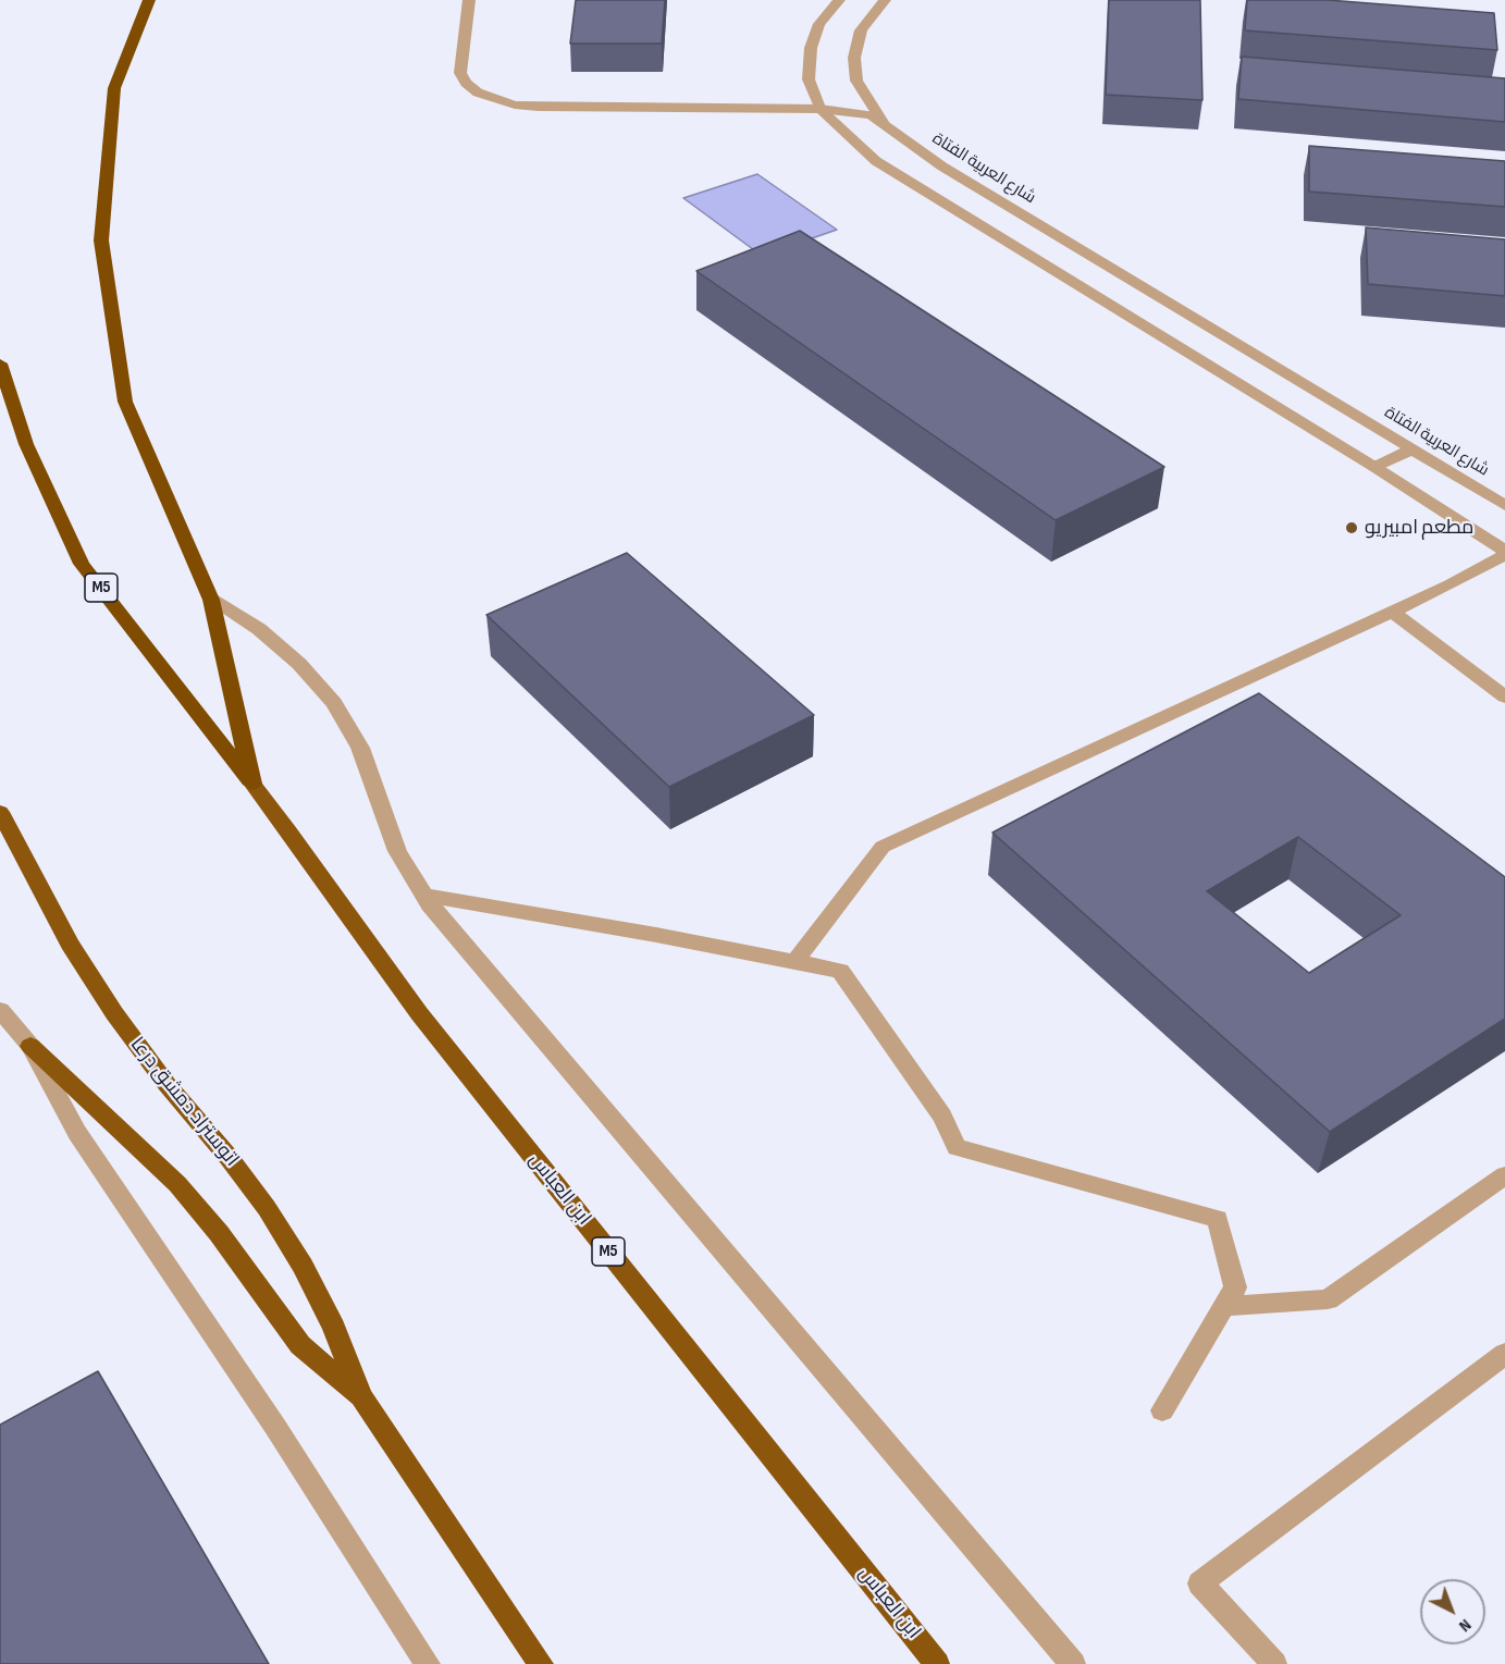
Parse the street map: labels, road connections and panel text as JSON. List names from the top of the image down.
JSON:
{
  "streets": {
    "highway": ["M5", "اتوستراد دمشق درعا", "ابن العباس"],
    "street": ["شارع العربية الفتاة"]
  },
  "crossings": [
    ["M5", "ابن العباس"]
  ],
  "places": ["مطعم امبيريو"],
  "north": "bottom right"
}
